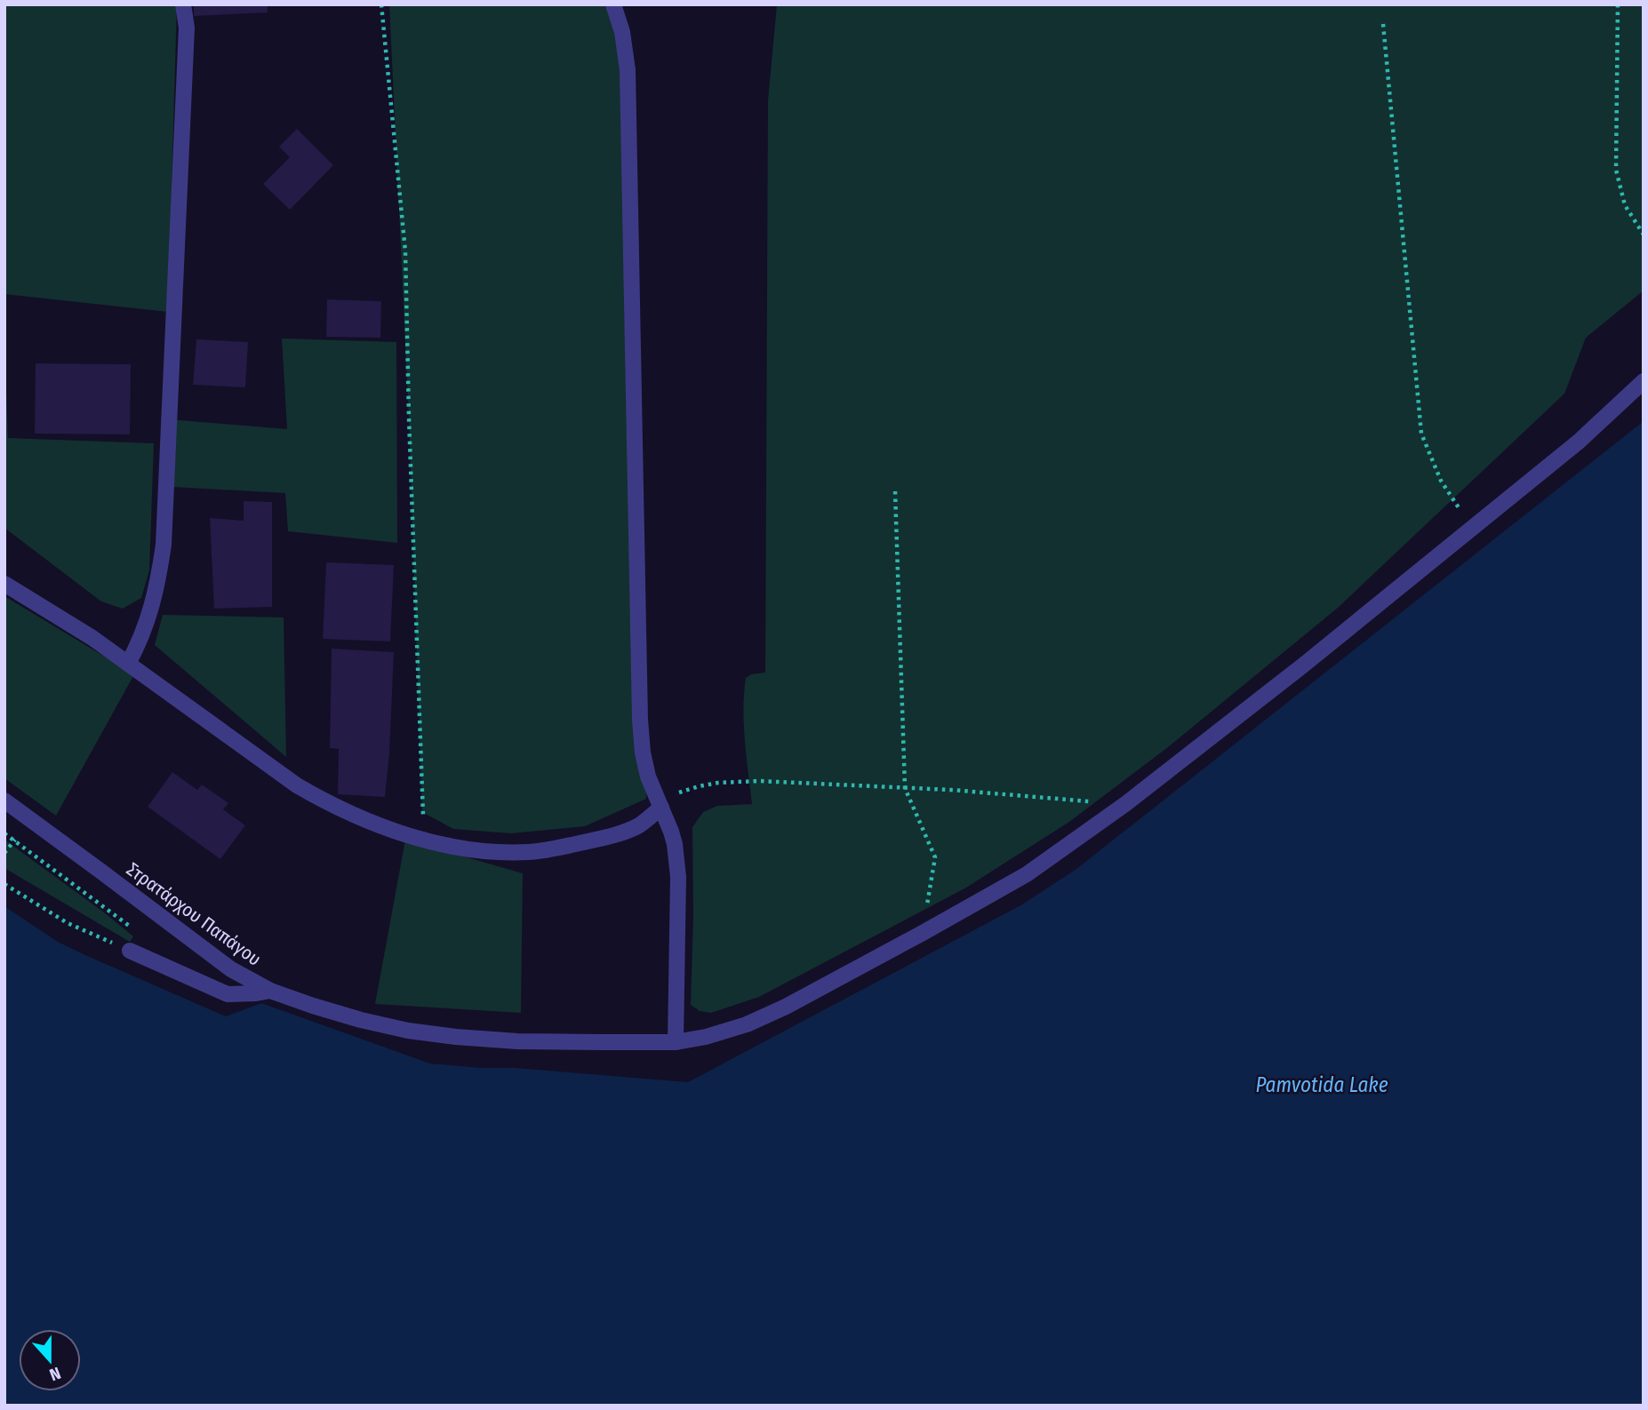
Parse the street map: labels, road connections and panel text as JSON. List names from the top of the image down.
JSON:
{
  "streets": {
    "street": ["Στρατάρχου Παπάγου"]
  },
  "water": ["Pamvotida Lake"],
  "north": "bottom"
}
